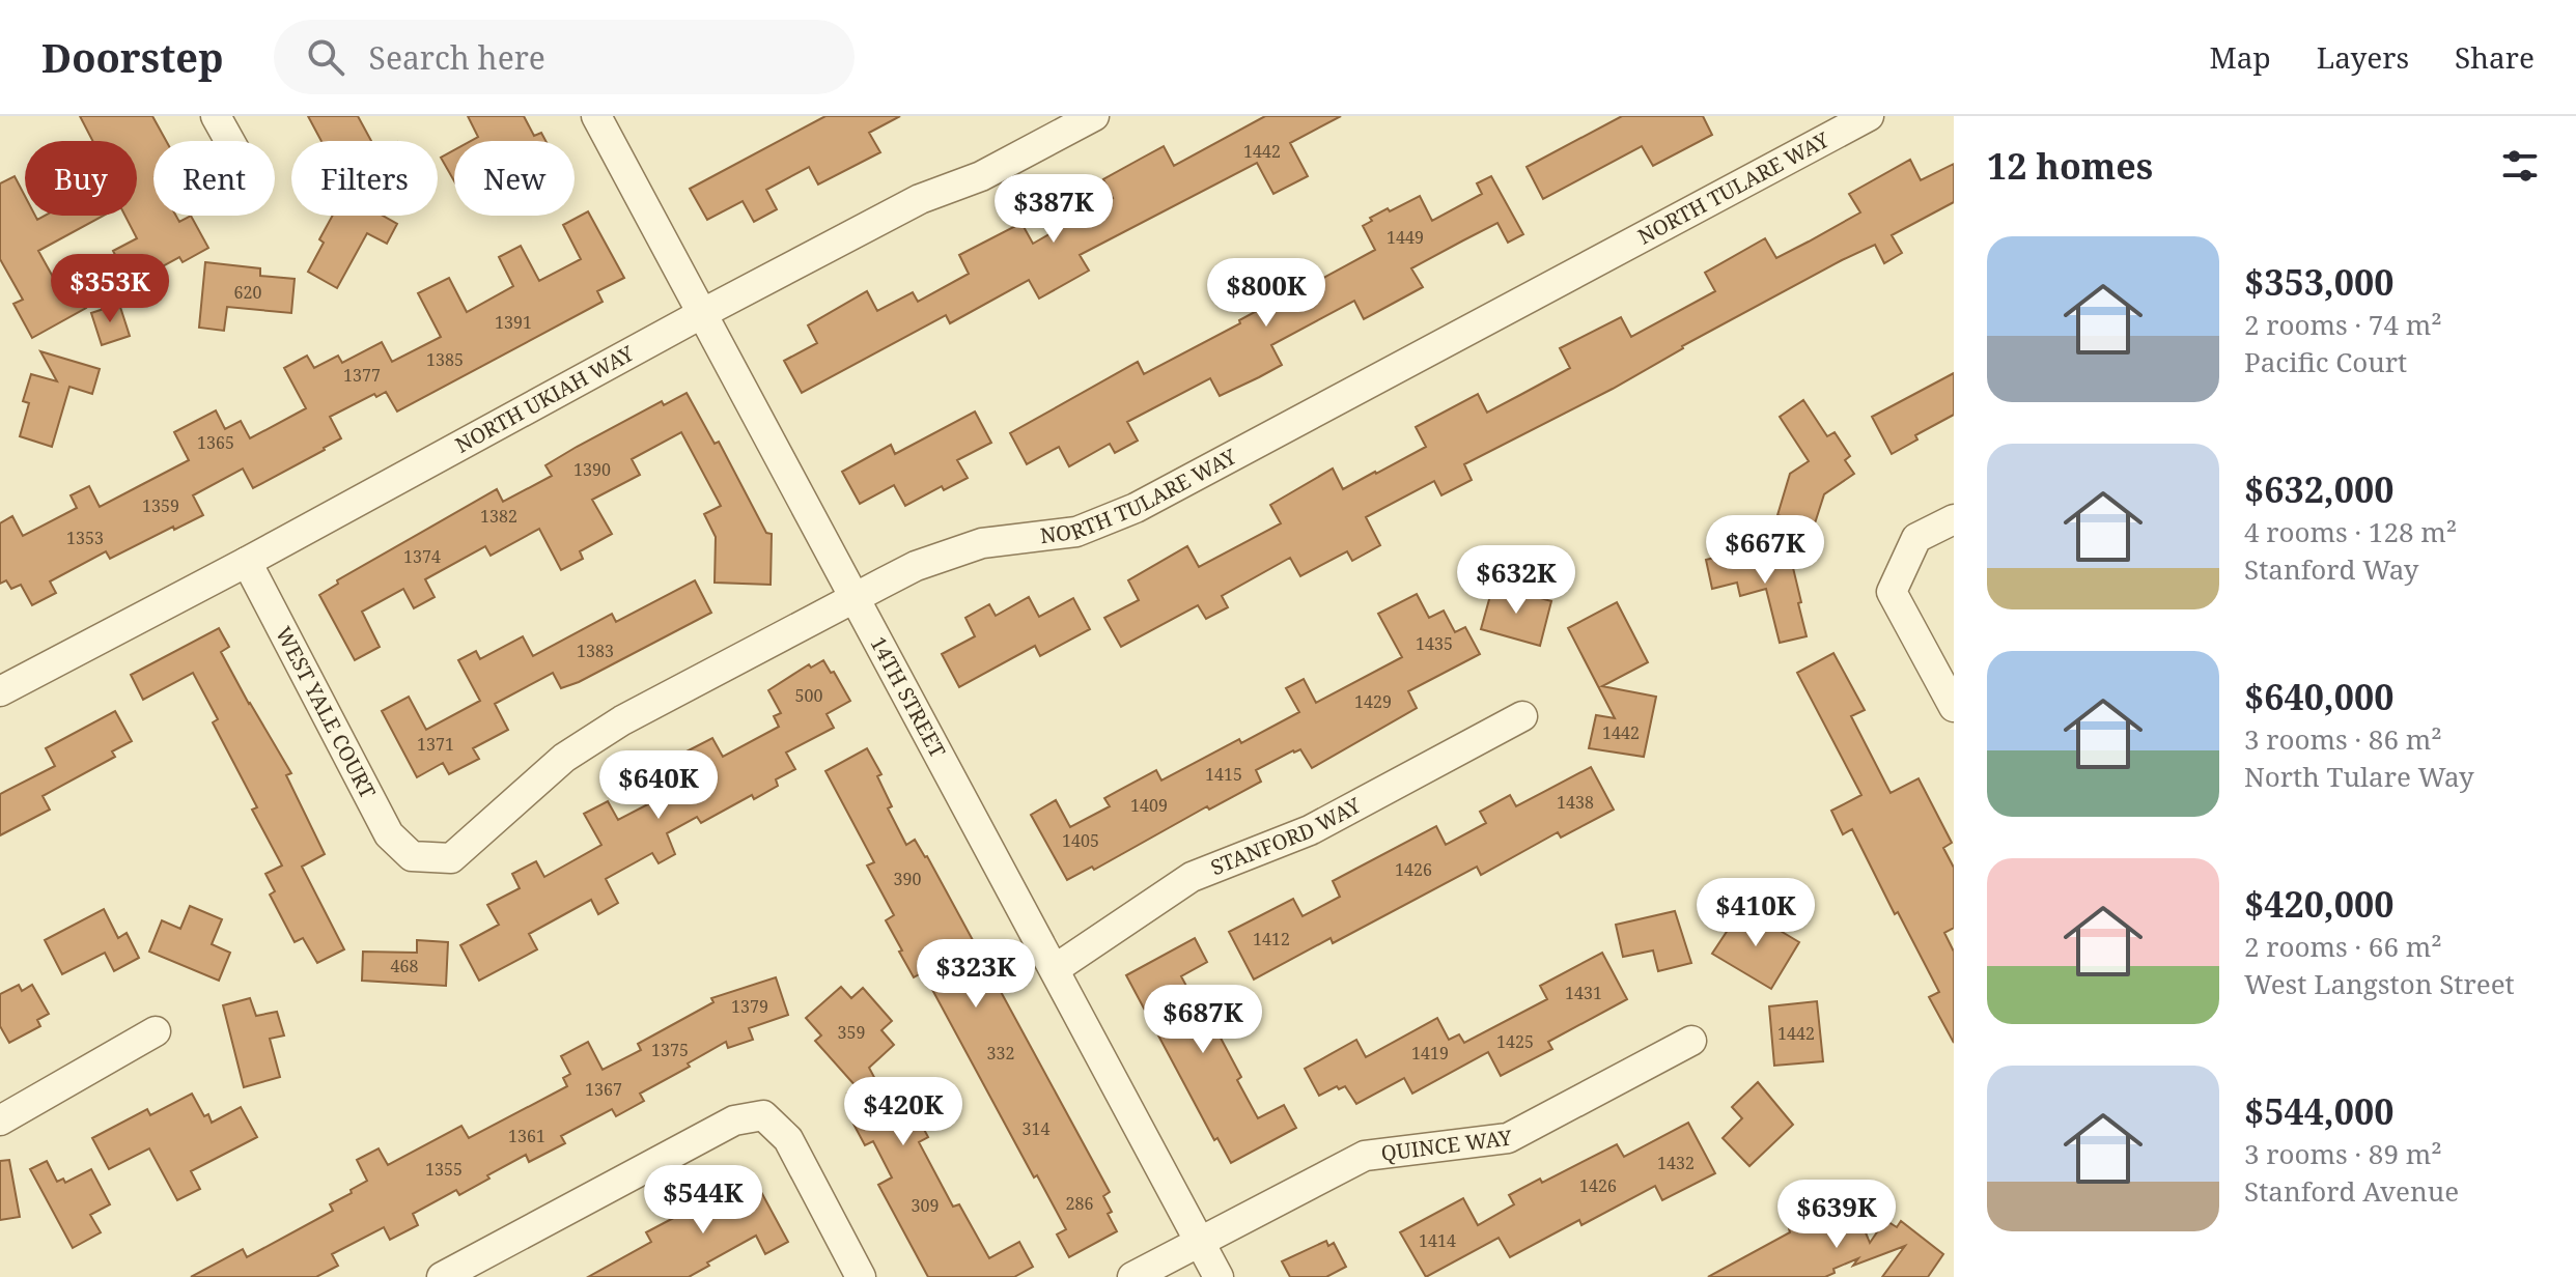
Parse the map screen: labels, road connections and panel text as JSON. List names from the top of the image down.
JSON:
{
  "streets": {
    "street": [
      "NORTH TULARE WAY",
      "NORTH UKIAH WAY",
      "14TH STREET",
      "WEST YALE COURT",
      "STANFORD WAY",
      "QUINCE WAY"
    ]
  },
  "crossings": [
    ["NORTH TULARE WAY", "14TH STREET"],
    ["NORTH TULARE WAY", "WEST YALE COURT"],
    ["NORTH UKIAH WAY", "14TH STREET"],
    ["NORTH UKIAH WAY", "WEST YALE COURT"],
    ["14TH STREET", "STANFORD WAY"],
    ["14TH STREET", "QUINCE WAY"]
  ],
  "house_numbers": [
    "1442",
    "1449",
    "620",
    "1391",
    "1385",
    "1377",
    "1365",
    "1390",
    "1359",
    "1382",
    "1353",
    "1374",
    "1435",
    "1383",
    "500",
    "1429",
    "1442",
    "1371",
    "1415",
    "1438",
    "1409",
    "1405",
    "1426",
    "390",
    "1412",
    "468",
    "1431",
    "1379",
    "359",
    "1442",
    "1425",
    "1375",
    "332",
    "1419",
    "1367",
    "314",
    "1361",
    "1432",
    "1355",
    "1426",
    "286",
    "309",
    "1414"
  ],
  "page": {
    "header": "Doorstep",
    "search": "Search here",
    "nav": ["Map", "Layers", "Share"],
    "heading": "12 homes",
    "chip": [
      "Buy",
      "Rent",
      "Filters",
      "New"
    ],
    "price": [
      "$387K",
      "$353K",
      "$800K",
      "$667K",
      "$632K",
      "$640K",
      "$410K",
      "$323K",
      "$687K",
      "$420K",
      "$544K",
      "$639K"
    ],
    "list": [
      {
        "name": "$353,000",
        "note": "2 rooms · 74 m² · Pacific Court"
      },
      {
        "name": "$632,000",
        "note": "4 rooms · 128 m² · Stanford Way"
      },
      {
        "name": "$640,000",
        "note": "3 rooms · 86 m² · North Tulare Way"
      },
      {
        "name": "$420,000",
        "note": "2 rooms · 66 m² · West Langston Street"
      },
      {
        "name": "$544,000",
        "note": "3 rooms · 89 m² · Stanford Avenue"
      }
    ]
  }
}
